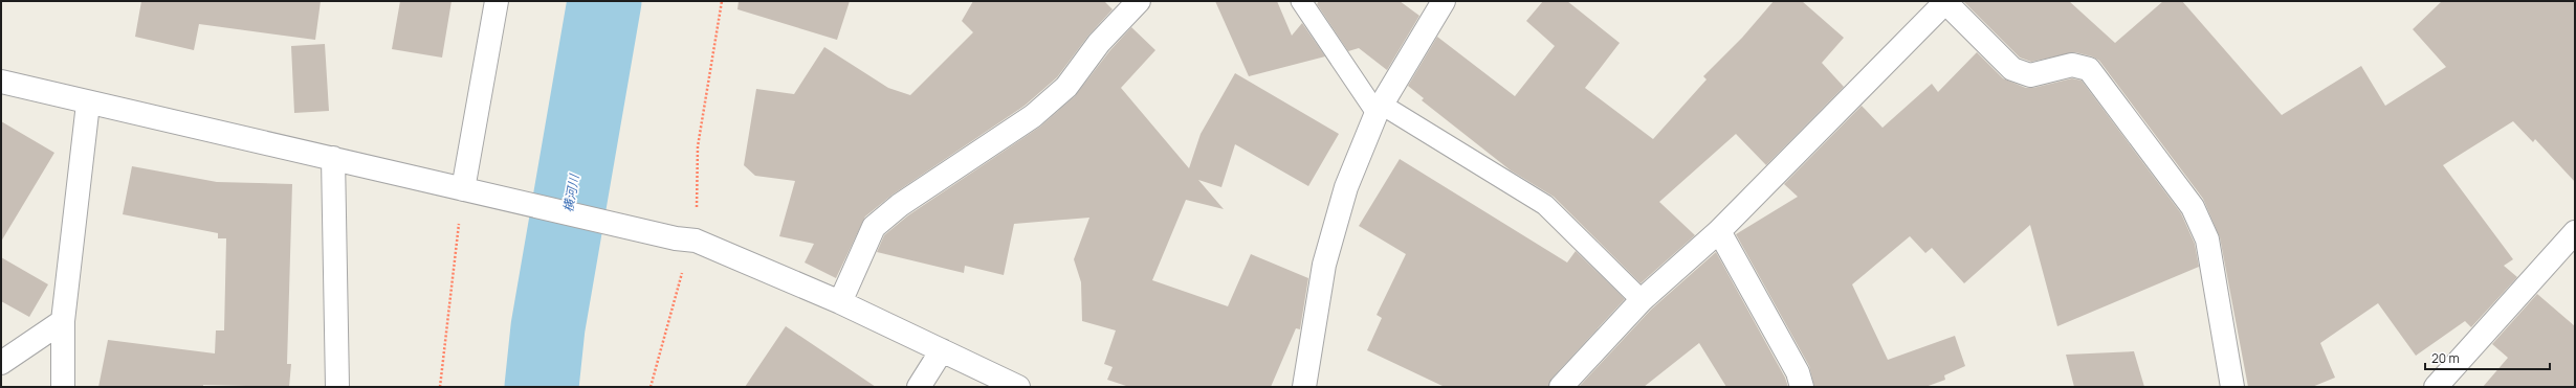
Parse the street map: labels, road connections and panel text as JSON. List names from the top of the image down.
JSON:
{
  "water": ["横河川"],
  "scale_bar": "20 m"
}
